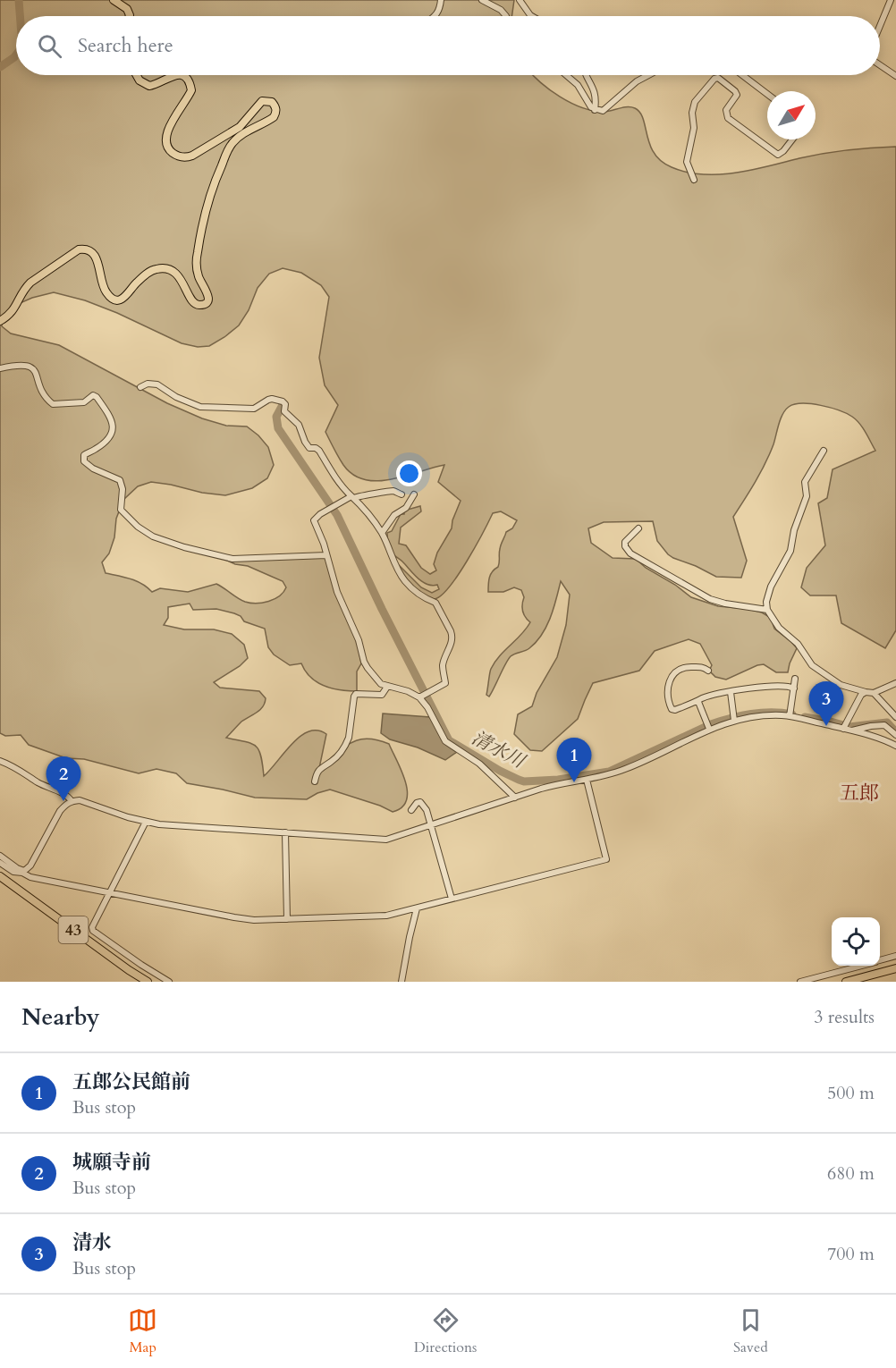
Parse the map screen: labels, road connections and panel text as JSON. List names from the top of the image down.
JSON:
{
  "streets": {
    "main road": ["43"]
  },
  "districts": ["五郎"],
  "water": ["清水川"],
  "north": "top right",
  "page": {
    "search": "Search here",
    "pins": ["3", "1", "2"],
    "heading": ["Nearby", "3 results"],
    "list": [
      {
        "mark": "1",
        "name": "五郎公民館前",
        "note": "Bus stop",
        "value": "500 m"
      },
      {
        "mark": "2",
        "name": "城願寺前",
        "note": "Bus stop",
        "value": "680 m"
      },
      {
        "mark": "3",
        "name": "清水",
        "note": "Bus stop",
        "value": "700 m"
      }
    ],
    "nav": ["Map", "Directions", "Saved"]
  }
}
